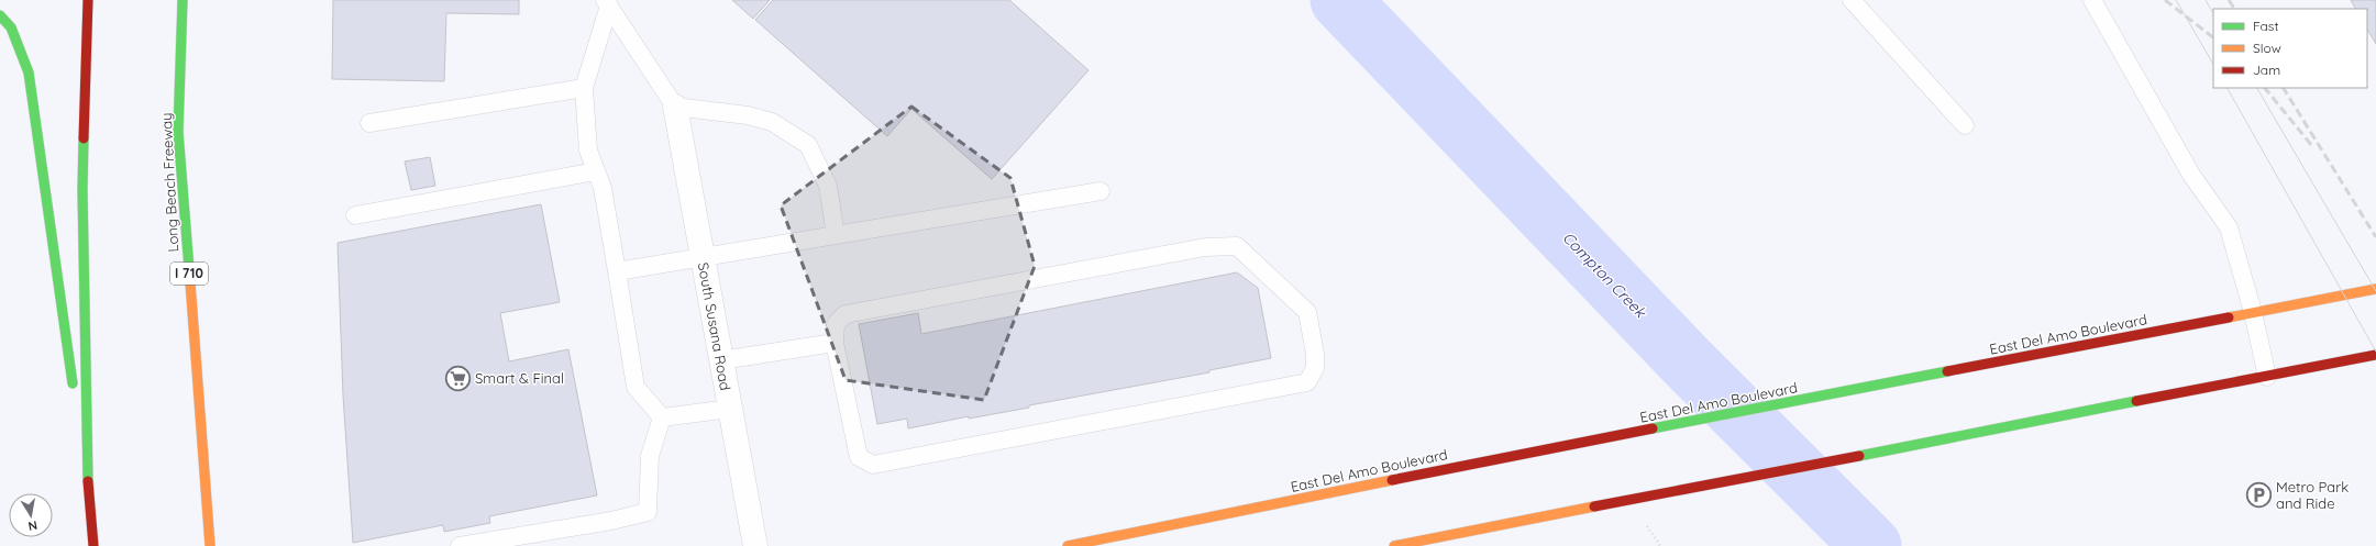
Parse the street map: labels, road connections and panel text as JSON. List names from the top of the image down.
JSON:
{
  "streets": {
    "main road": ["Long Beach Freeway", "I 710", "East Del Amo Boulevard"],
    "street": ["South Susana Road"]
  },
  "water": ["Compton Creek"],
  "places": {
    "supermarket": ["Smart & Final"],
    "parking": ["Metro Park and Ride"]
  },
  "legend": ["Fast", "Slow", "Jam"],
  "north": "bottom"
}
